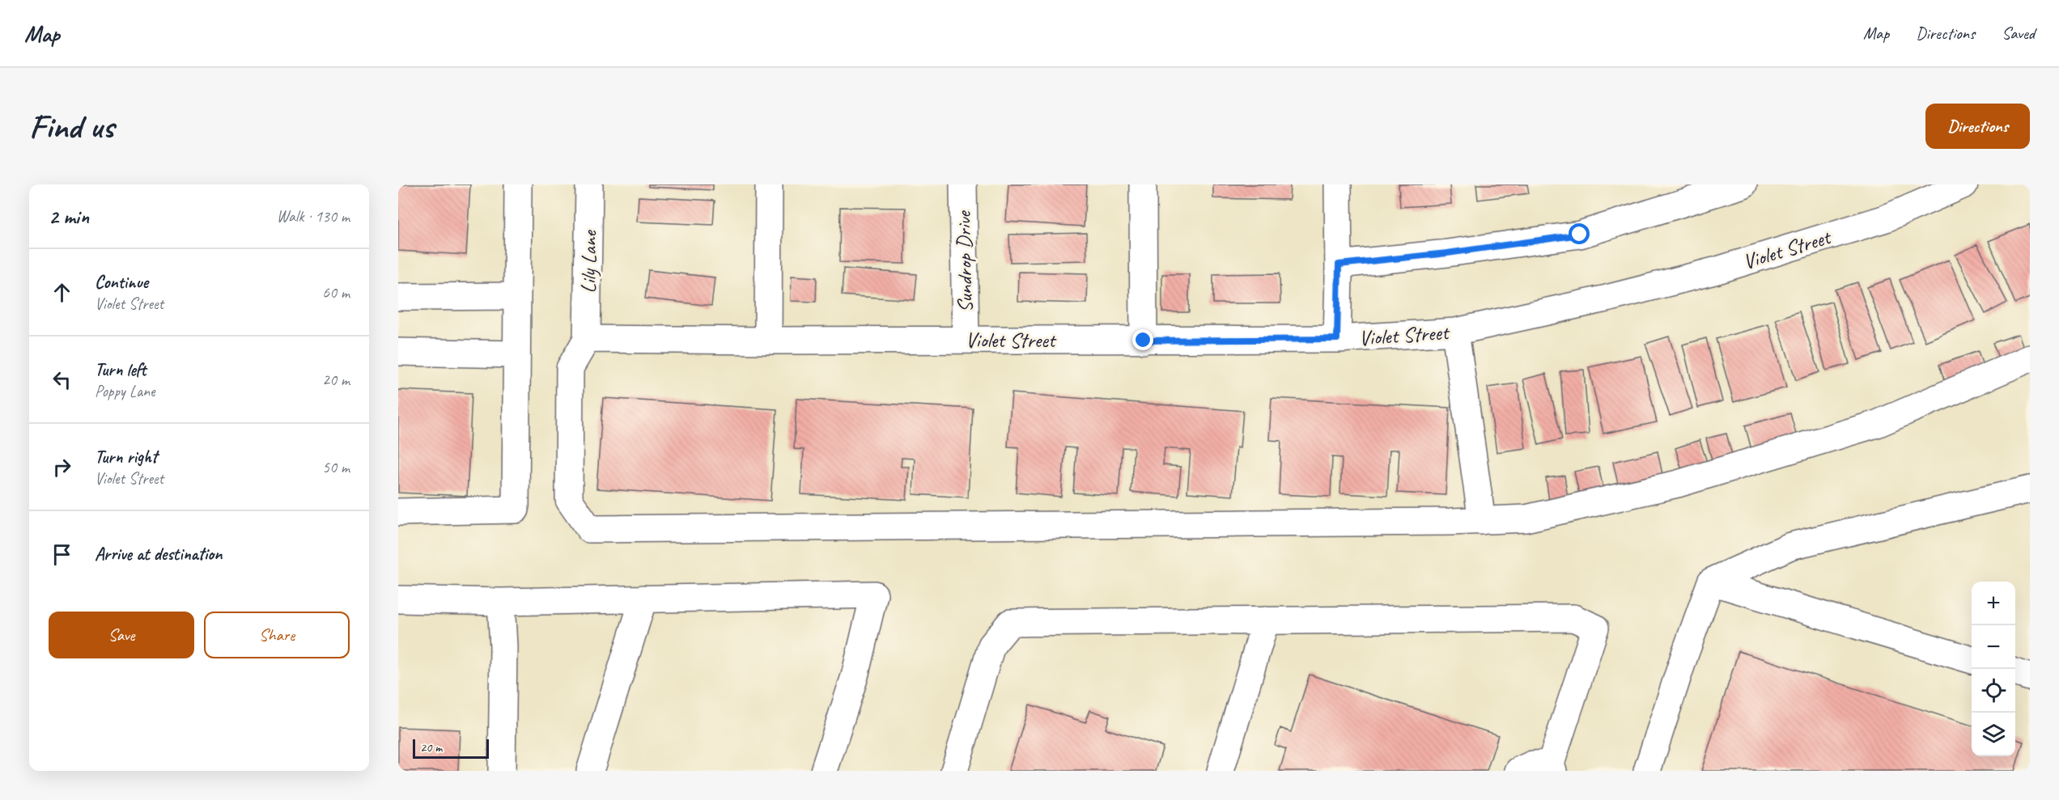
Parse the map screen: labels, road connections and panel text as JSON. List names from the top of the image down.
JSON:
{
  "streets": {
    "street": ["Violet Street", "Lily Lane", "Sundrop Drive"]
  },
  "crossings": [
    ["Violet Street", "Lily Lane"],
    ["Violet Street", "Sundrop Drive"]
  ],
  "scale_bar": "20 m",
  "page": {
    "header": "Map",
    "nav": ["Map", "Directions", "Saved"],
    "buttons": [
      "Directions",
      ["Save", "Share"]
    ],
    "title": "Find us",
    "heading": ["2 min", "Walk · 130 m"],
    "list": [
      ["Continue", "Violet Street", "60 m"],
      ["Turn left", "Poppy Lane", "20 m"],
      ["Turn right", "Violet Street", "50 m"],
      "Arrive at destination"
    ],
    "map_buttons": ["+", "−"],
    "scale": "20 m"
  }
}
